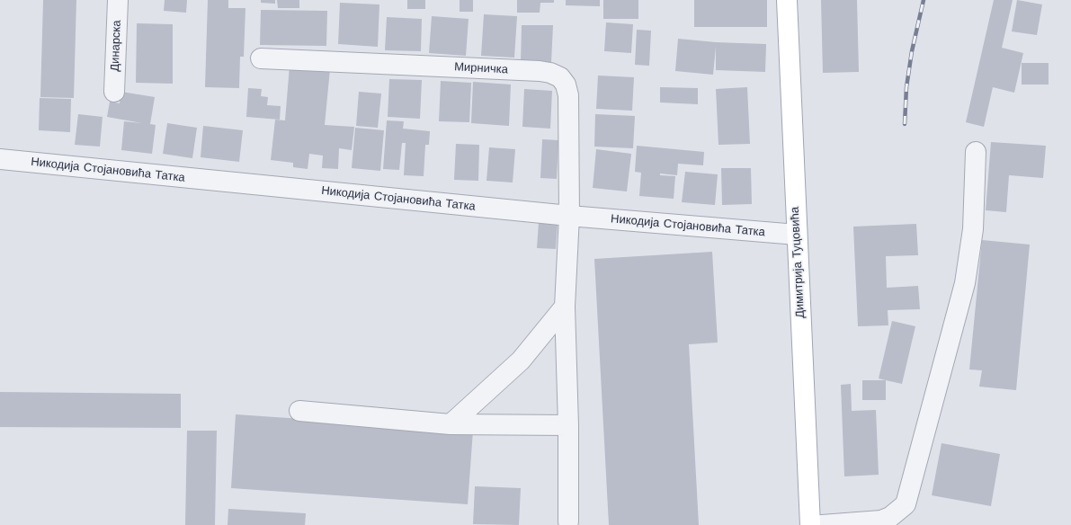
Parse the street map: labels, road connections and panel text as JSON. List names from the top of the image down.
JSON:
{
  "streets": {
    "main road": ["Димитрија Туцовића"],
    "street": ["Динарска", "Мирничка", "Никодија Стојановића Татка"]
  },
  "crossings": [
    ["Мирничка", "Никодија Стојановића Татка"],
    ["Никодија Стојановића Татка", "Димитрија Туцовића"]
  ]
}
